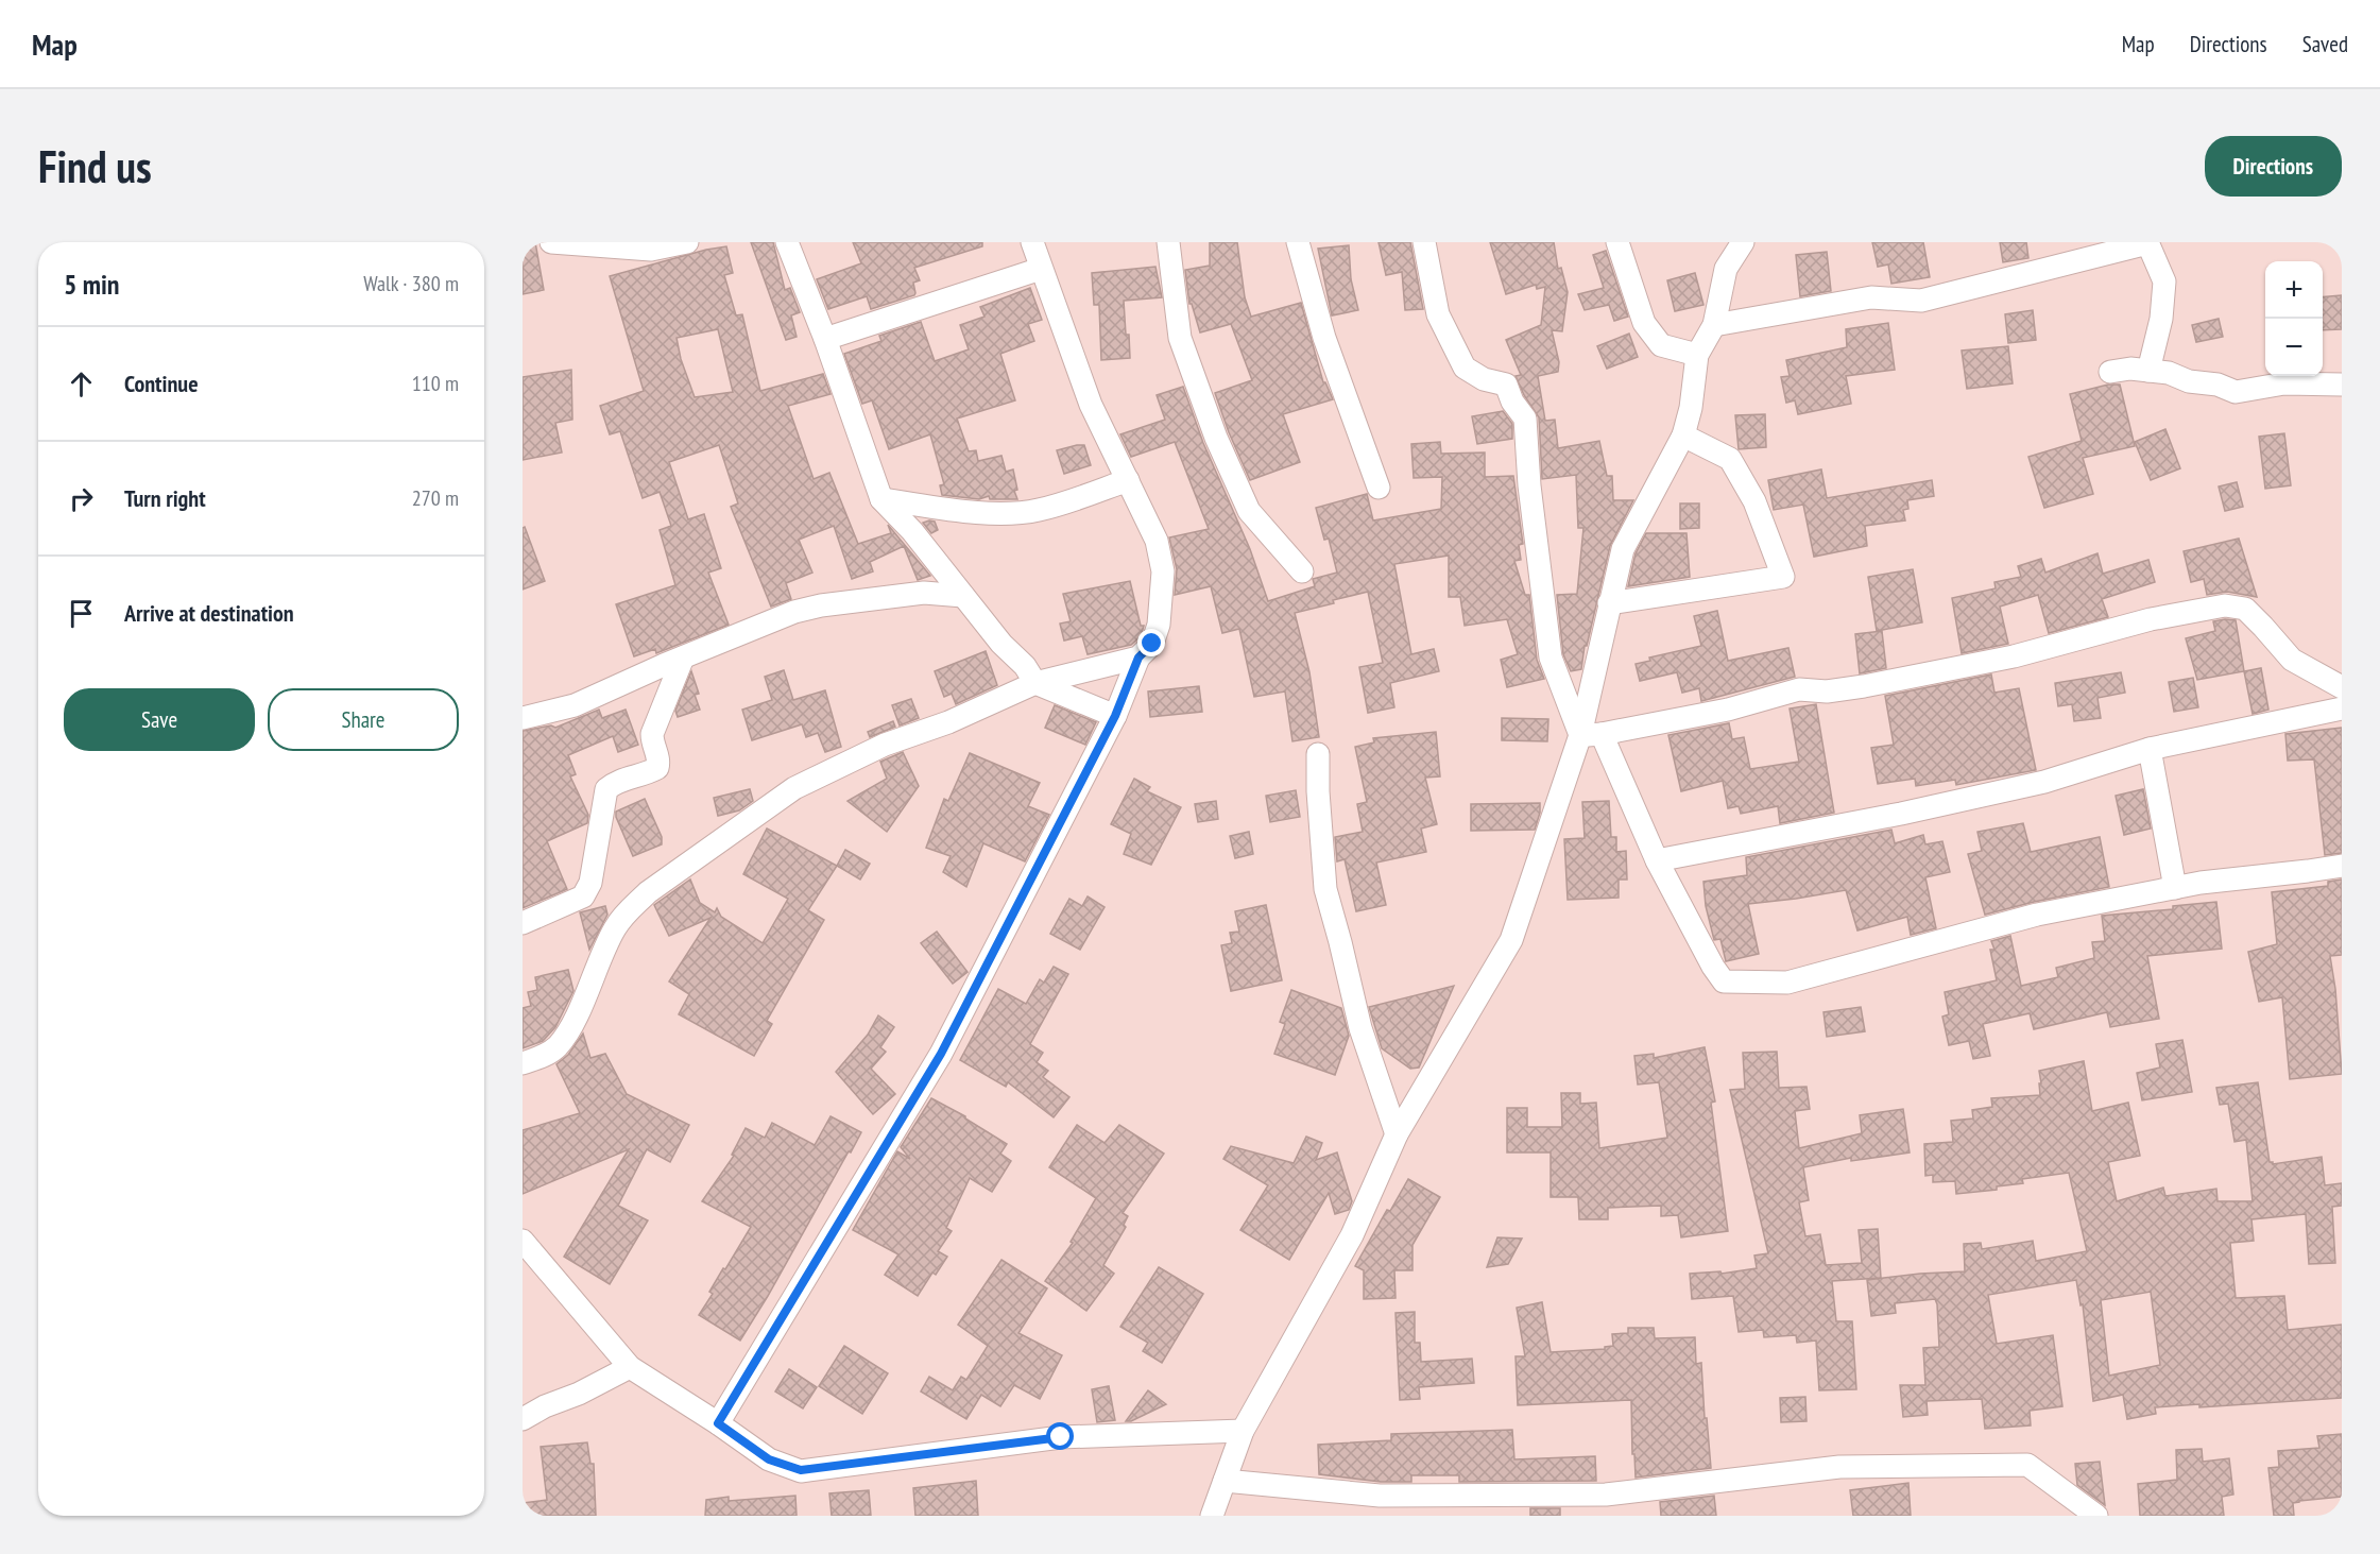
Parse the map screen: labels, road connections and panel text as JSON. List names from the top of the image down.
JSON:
{
  "page": {
    "header": "Map",
    "nav": ["Map", "Directions", "Saved"],
    "buttons": [
      "Directions",
      ["Save", "Share"]
    ],
    "title": "Find us",
    "heading": ["5 min", "Walk · 380 m"],
    "map_buttons": ["+", "−"],
    "list": [
      ["Continue", "110 m"],
      ["Turn right", "270 m"],
      "Arrive at destination"
    ]
  }
}
